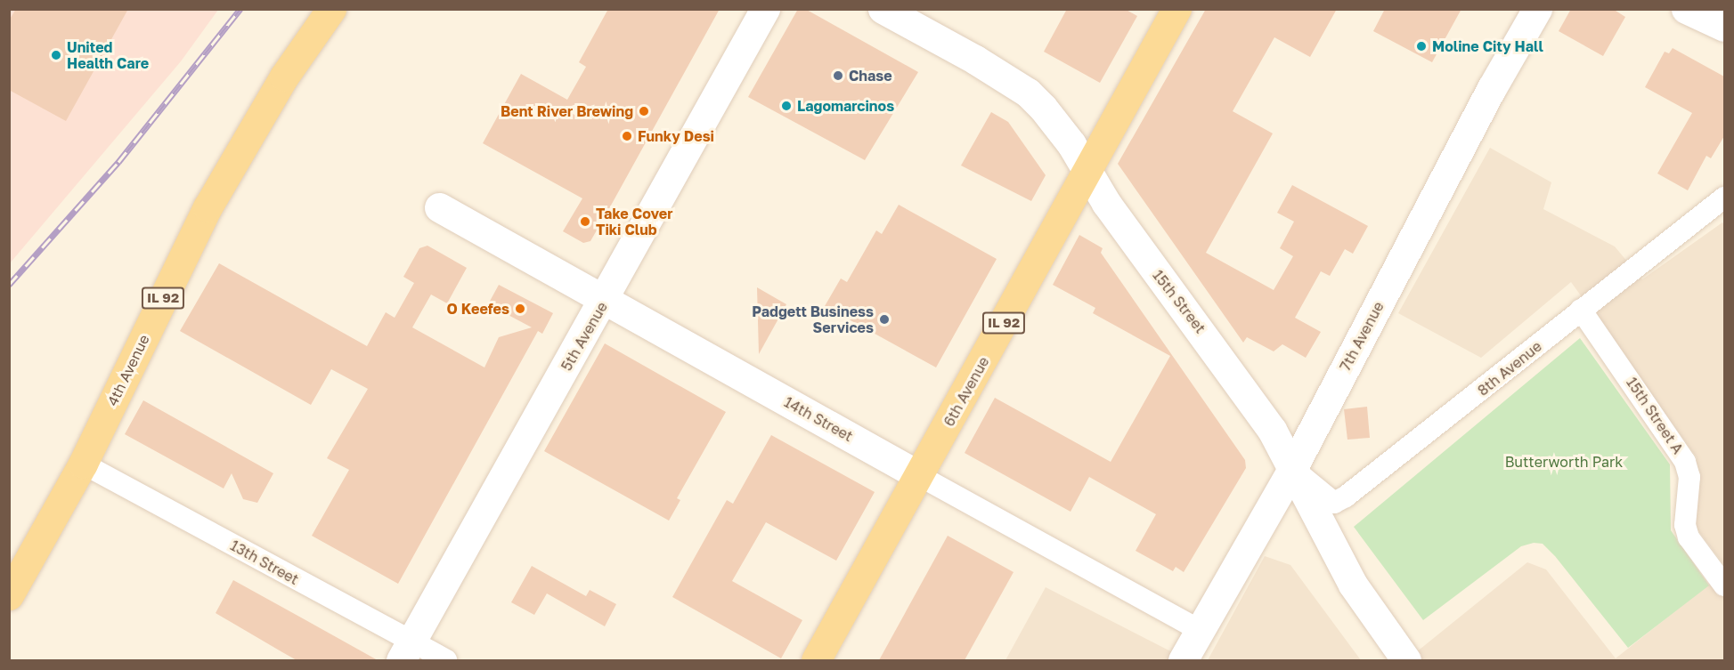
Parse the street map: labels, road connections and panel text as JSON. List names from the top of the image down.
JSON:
{
  "streets": {
    "main road": ["IL 92", "4th Avenue", "6th Avenue"],
    "street": [
      "15th Street",
      "5th Avenue",
      "7th Avenue",
      "8th Avenue",
      "15th Street A",
      "14th Street",
      "13th Street"
    ]
  },
  "crossings": [
    ["15th Street", "7th Avenue"],
    ["15th Street", "8th Avenue"],
    ["15th Street", "6th Avenue"],
    ["5th Avenue", "14th Street"],
    ["5th Avenue", "13th Street"],
    ["7th Avenue", "8th Avenue"],
    ["7th Avenue", "14th Street"],
    ["8th Avenue", "15th Street A"],
    ["4th Avenue", "13th Street"],
    ["6th Avenue", "14th Street"]
  ],
  "parks": ["Butterworth Park"],
  "places": [
    "Moline City Hall",
    "United Health Care",
    "Chase",
    "Lagomarcinos",
    "Bent River Brewing",
    "Funky Desi",
    "Take Cover Tiki Club",
    "O Keefes",
    "Padgett Business Services"
  ]
}
